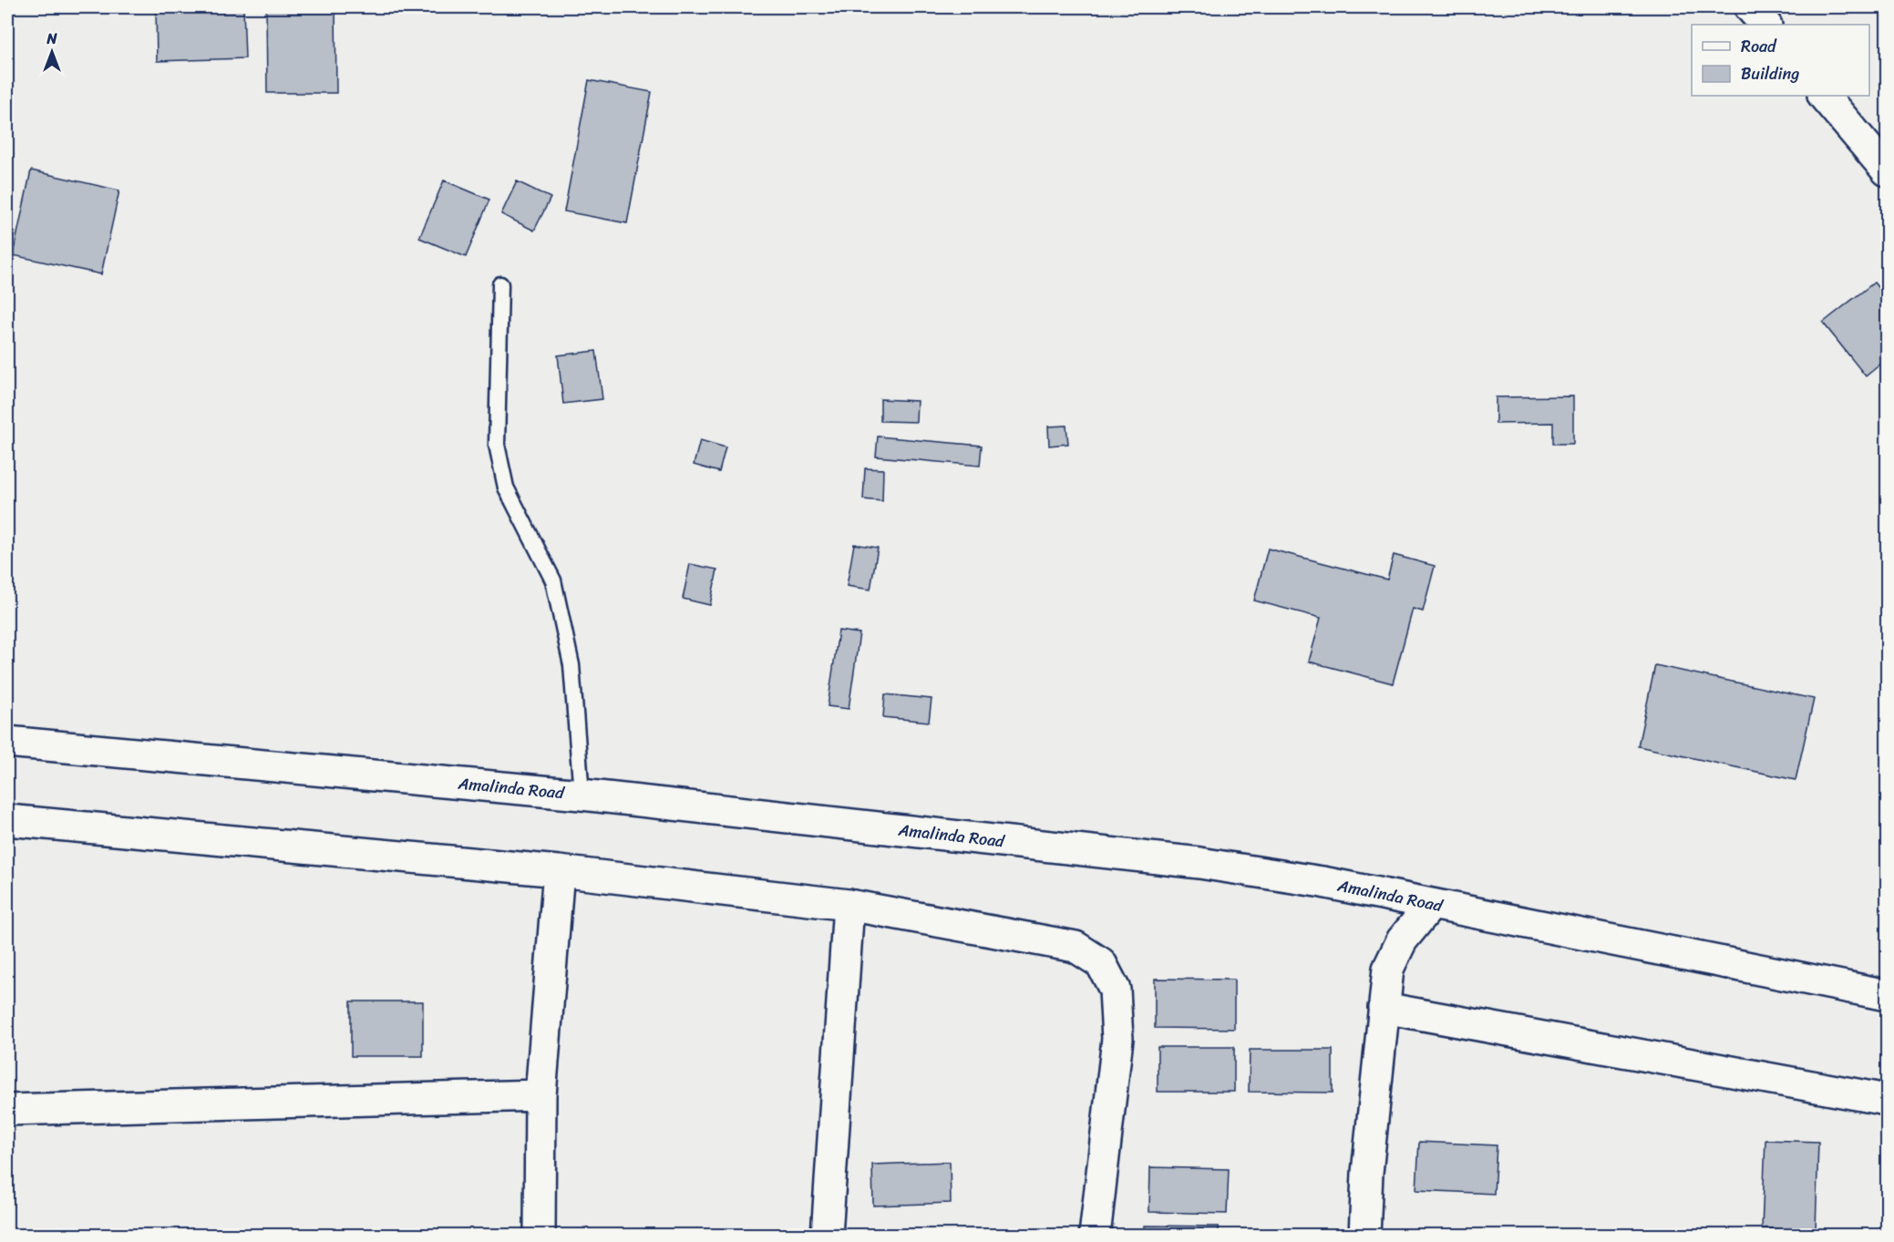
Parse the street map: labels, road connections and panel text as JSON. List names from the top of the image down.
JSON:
{
  "streets": {
    "street": ["Amalinda Road"]
  },
  "legend": ["Road", "Building"],
  "north": "top"
}
